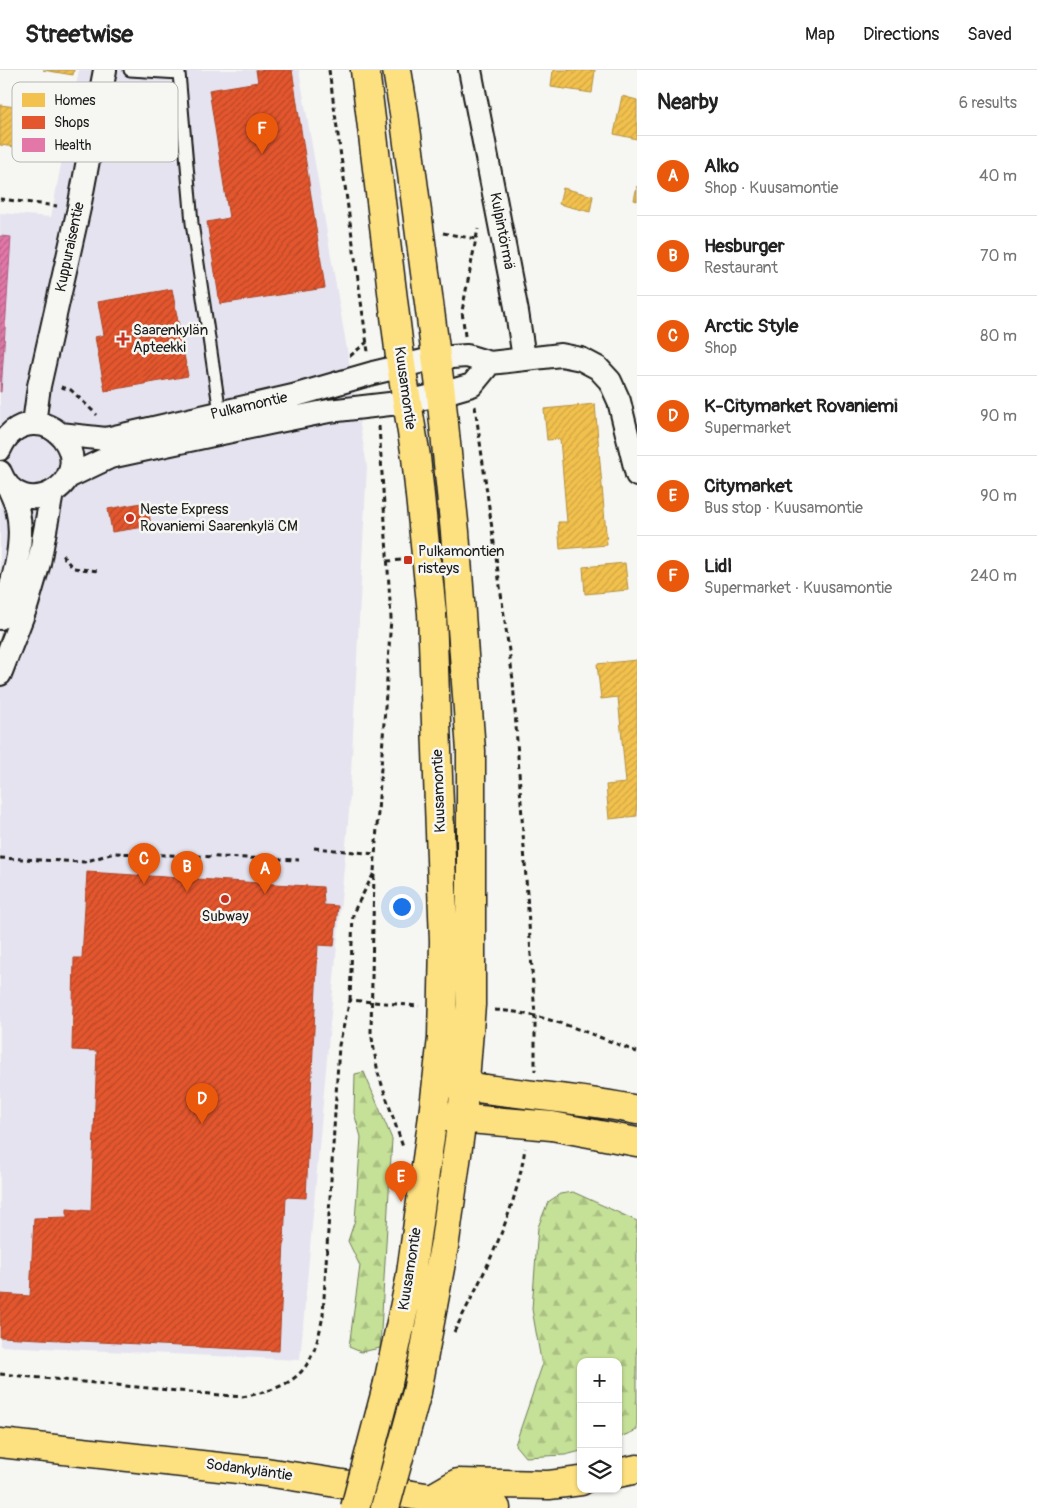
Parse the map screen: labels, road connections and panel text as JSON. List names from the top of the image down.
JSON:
{
  "streets": {
    "main road": ["Kuusamontie", "Sodankyläntie"],
    "street": ["Kulpintörmä", "Kuppuraisentie", "Pulkamontie"]
  },
  "crossings": [
    ["Kuppuraisentie", "Pulkamontie"],
    ["Kuusamontie", "Pulkamontie"]
  ],
  "places": {
    "health": ["Saarenkylän Apteekki"],
    "other": ["Neste Express Rovaniemi Saarenkylä CM", "Subway"],
    "transit": ["Pulkamontien risteys"]
  },
  "legend": ["Homes", "Shops", "Health"],
  "page": {
    "header": "Streetwise",
    "nav": ["Map", "Directions", "Saved"],
    "heading": ["Nearby", "6 results"],
    "pins": [
      "F",
      "C",
      "B",
      "A",
      "D",
      "E"
    ],
    "list": [
      {
        "mark": "A",
        "name": "Alko",
        "note": "Shop · Kuusamontie",
        "value": "40 m"
      },
      {
        "mark": "B",
        "name": "Hesburger",
        "note": "Restaurant",
        "value": "70 m"
      },
      {
        "mark": "C",
        "name": "Arctic Style",
        "note": "Shop",
        "value": "80 m"
      },
      {
        "mark": "D",
        "name": "K-Citymarket Rovaniemi",
        "note": "Supermarket",
        "value": "90 m"
      },
      {
        "mark": "E",
        "name": "Citymarket",
        "note": "Bus stop · Kuusamontie",
        "value": "90 m"
      },
      {
        "mark": "F",
        "name": "Lidl",
        "note": "Supermarket · Kuusamontie",
        "value": "240 m"
      }
    ],
    "map_buttons": ["+", "−"]
  }
}
